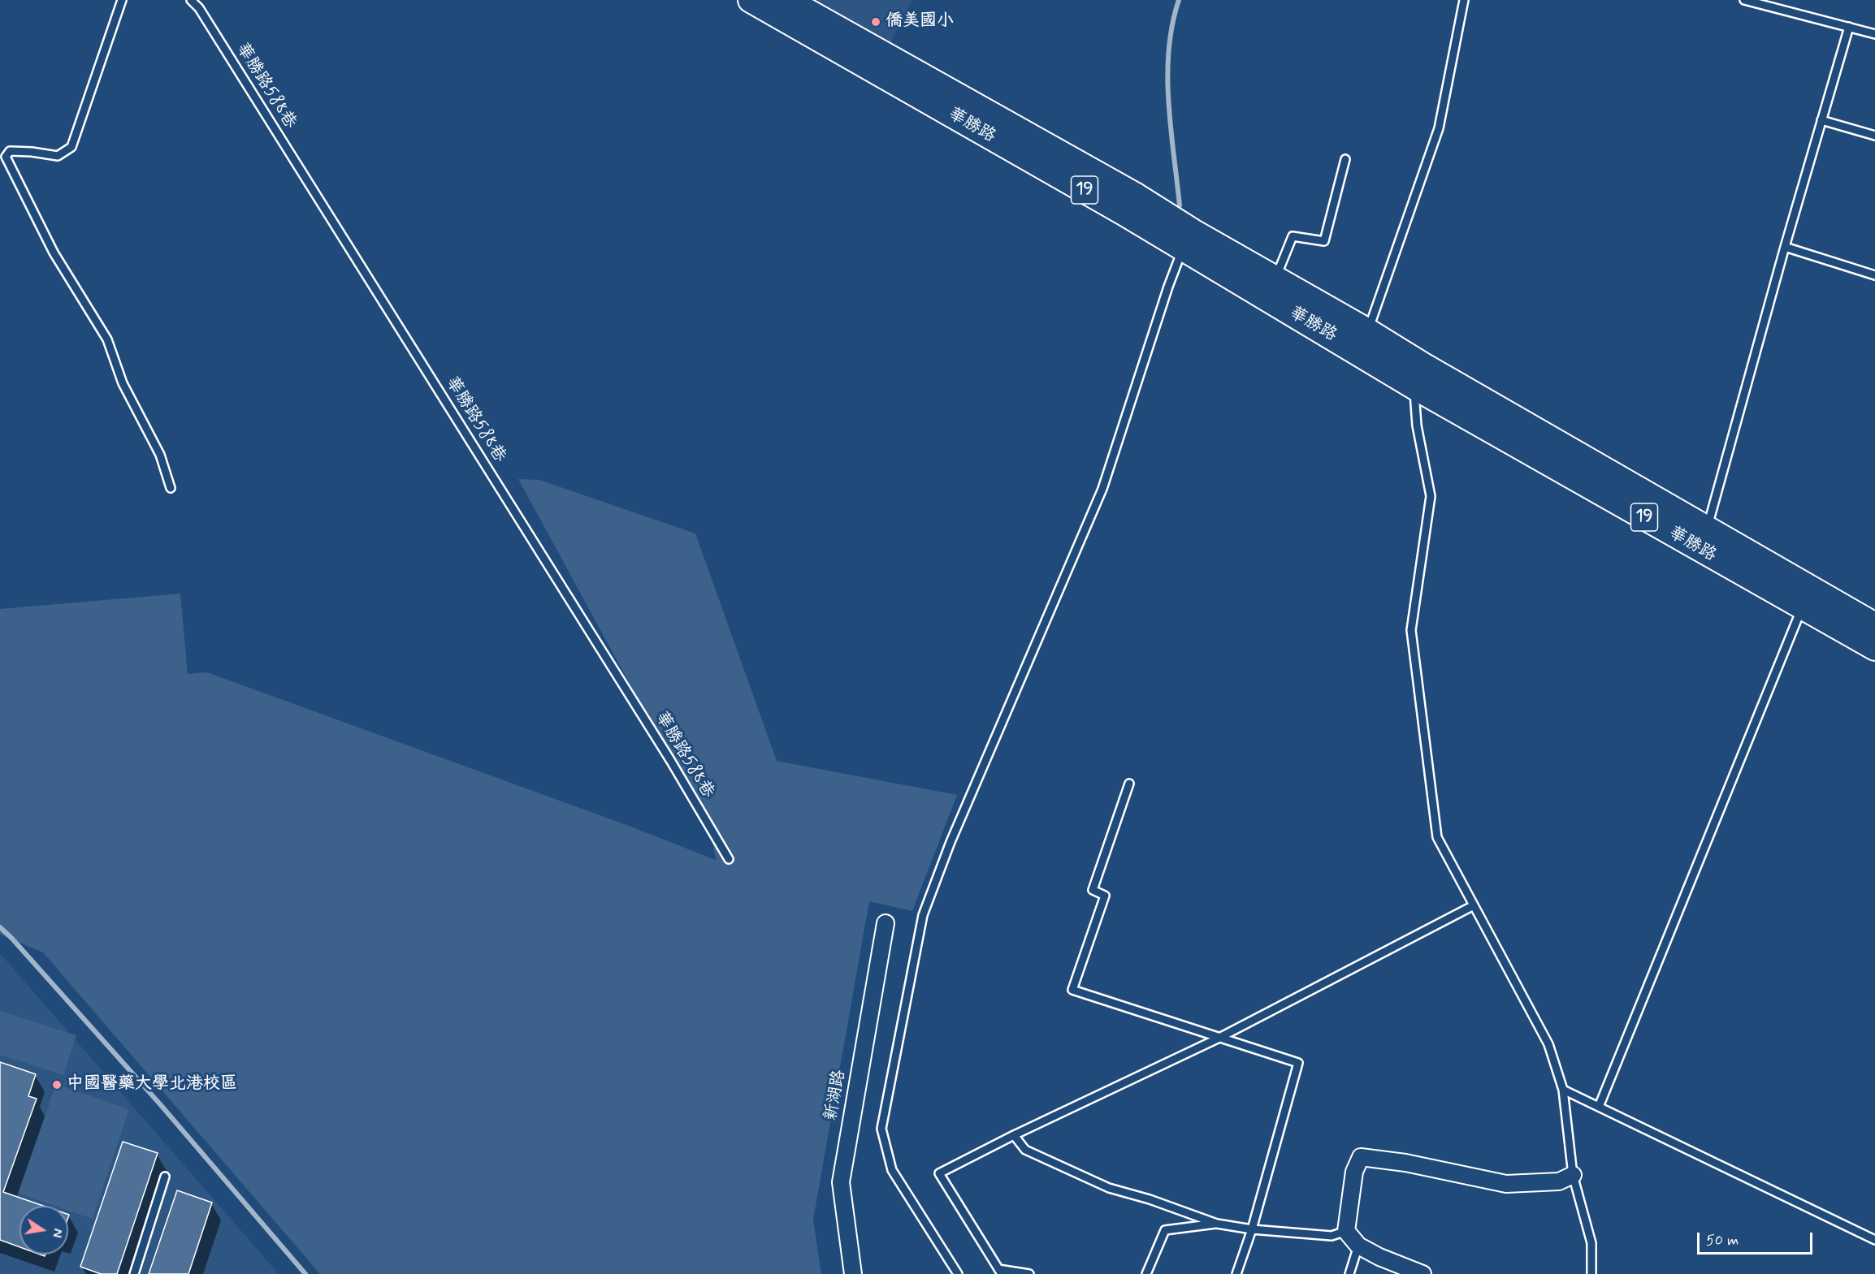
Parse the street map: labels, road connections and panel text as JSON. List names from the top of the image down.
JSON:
{
  "streets": {
    "main road": ["華勝路", "19"],
    "street": ["新湖路"],
    "lane": ["華勝路588巷"]
  },
  "places": ["僑美國小", "中國醫藥大學北港校區"],
  "scale_bar": "50 m",
  "north": "right"
}
